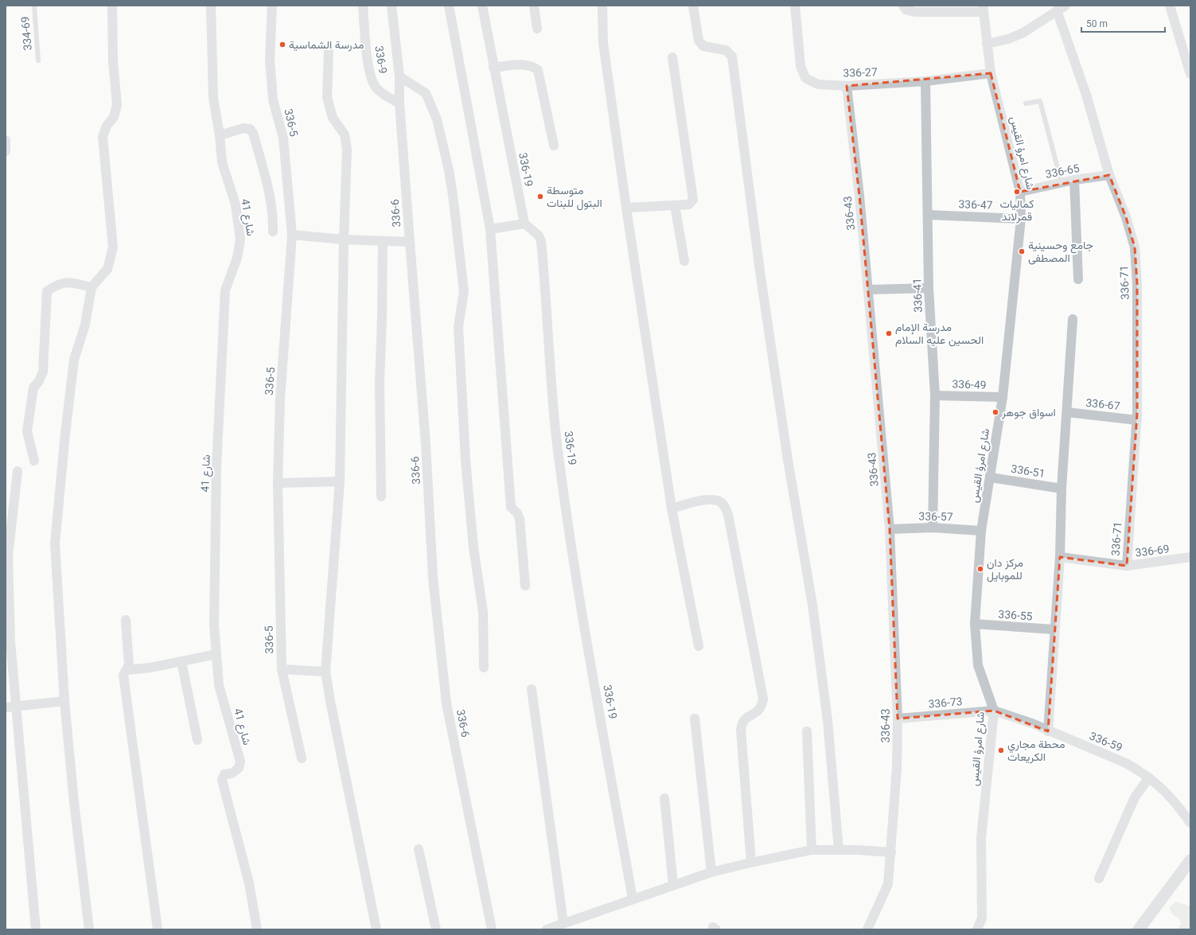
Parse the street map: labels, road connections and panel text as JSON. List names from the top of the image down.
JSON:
{
  "streets": {
    "street": [
      "336-9",
      "336-27",
      "336-5",
      "شارع امرؤ القيس",
      "336-19",
      "336-65",
      "336-47",
      "336-6",
      "336-43",
      "شارع 41",
      "336-71",
      "336-41",
      "336-49",
      "336-67",
      "336-51",
      "336-57",
      "336-69",
      "336-55",
      "336-73",
      "336-59"
    ],
    "lane": ["334-69"]
  },
  "crossings": [
    ["336-9", "336-6"],
    ["336-27", "شارع امرؤ القيس"],
    ["336-27", "336-43"],
    ["336-27", "336-41"],
    ["شارع امرؤ القيس", "336-65"],
    ["شارع امرؤ القيس", "336-47"],
    ["شارع امرؤ القيس", "336-49"],
    ["شارع امرؤ القيس", "336-51"],
    ["شارع امرؤ القيس", "336-57"],
    ["شارع امرؤ القيس", "336-55"],
    ["شارع امرؤ القيس", "336-73"],
    ["شارع امرؤ القيس", "336-59"],
    ["336-65", "336-71"],
    ["336-47", "336-41"],
    ["336-43", "336-57"],
    ["336-43", "336-73"],
    ["336-71", "336-67"],
    ["336-71", "336-69"],
    ["336-41", "336-49"],
    ["336-41", "336-57"],
    ["336-73", "336-59"]
  ],
  "places": [
    "مدرسة الشماسية",
    "كماليات قمرلاند",
    "متوسطة البتول للبنات",
    "جامع وحسينية المصطفى",
    "مدرسة الإمام الحسين عليه السلام",
    "اسواق جوهر",
    "مركز دان للموبايل",
    "محطة مجاري الكريعات"
  ],
  "scale_bar": "50 m"
}
